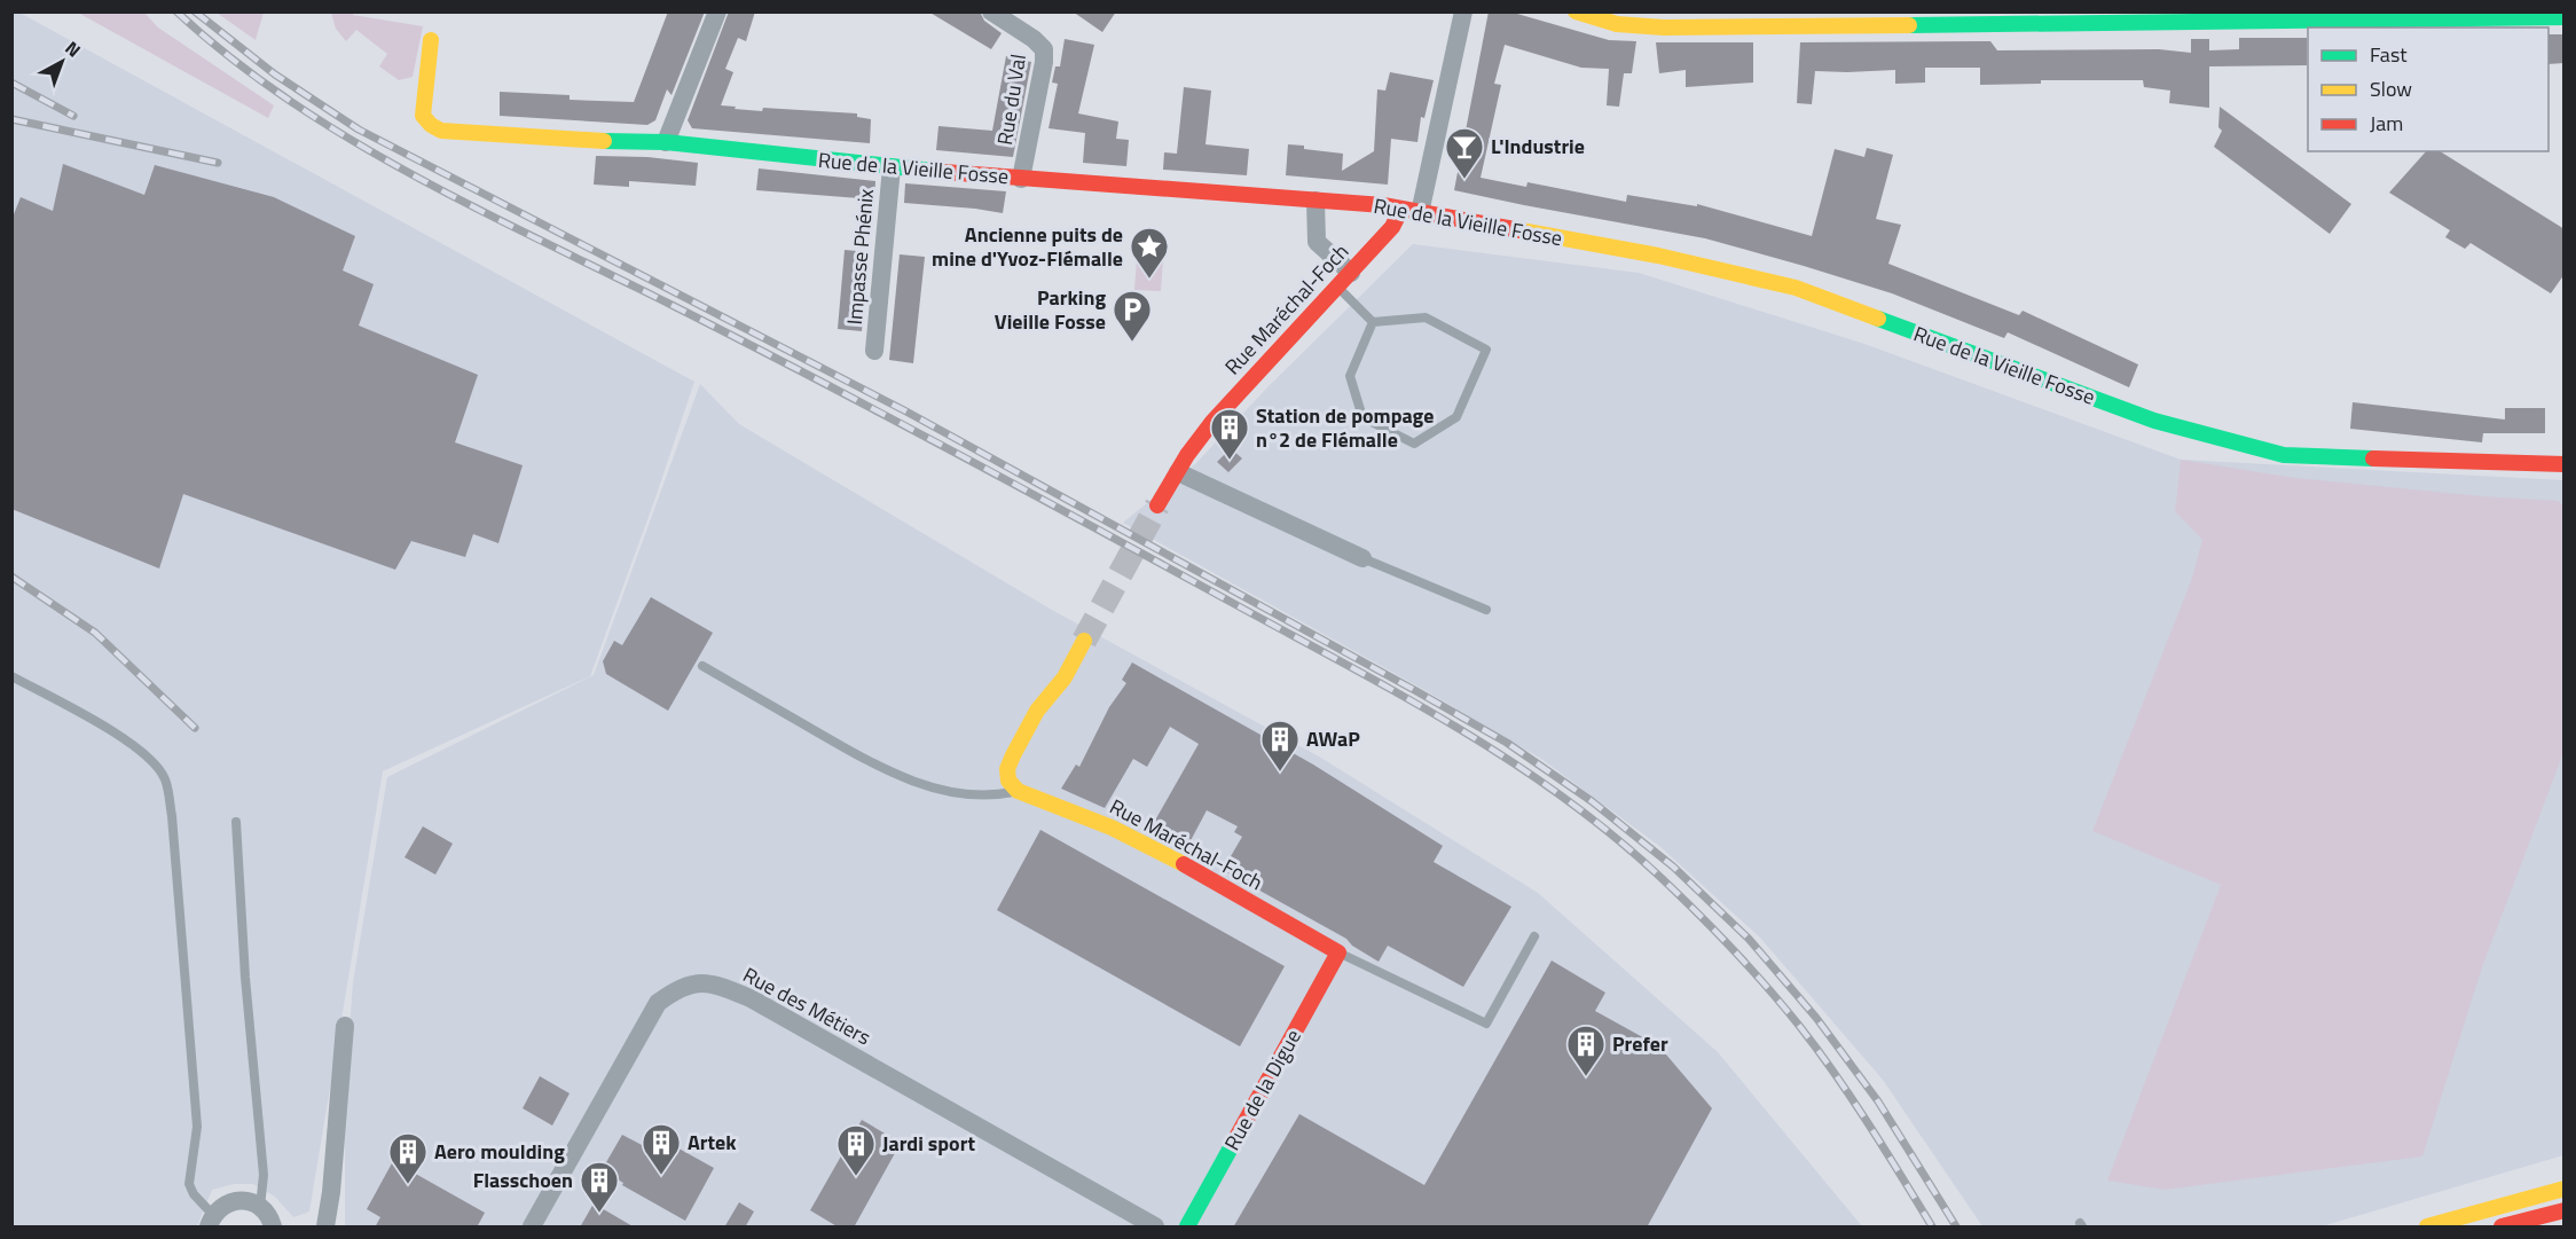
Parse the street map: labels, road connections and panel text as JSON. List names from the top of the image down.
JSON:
{
  "streets": {
    "street": [
      "Rue du Val",
      "Rue de la Vieille Fosse",
      "Impasse Phénix",
      "Rue Maréchal-Foch",
      "Rue des Métiers",
      "Rue de la Digue"
    ]
  },
  "crossings": [
    ["Rue du Val", "Rue de la Vieille Fosse"],
    ["Rue de la Vieille Fosse", "Impasse Phénix"],
    ["Rue de la Vieille Fosse", "Rue Maréchal-Foch"],
    ["Rue Maréchal-Foch", "Rue de la Digue"]
  ],
  "places": {
    "bar": ["L'Industrie"],
    "place": ["Ancienne puits de mine d'Yvoz-Flémalle"],
    "parking": ["Parking Vieille Fosse"],
    "building": [
      "Station de pompage n°2 de Flémalle",
      "AWaP",
      "Prefer",
      "Artek",
      "Jardi sport",
      "Aero moulding",
      "Flasschoen"
    ]
  },
  "legend": ["Fast", "Slow", "Jam"],
  "north": "top right"
}
